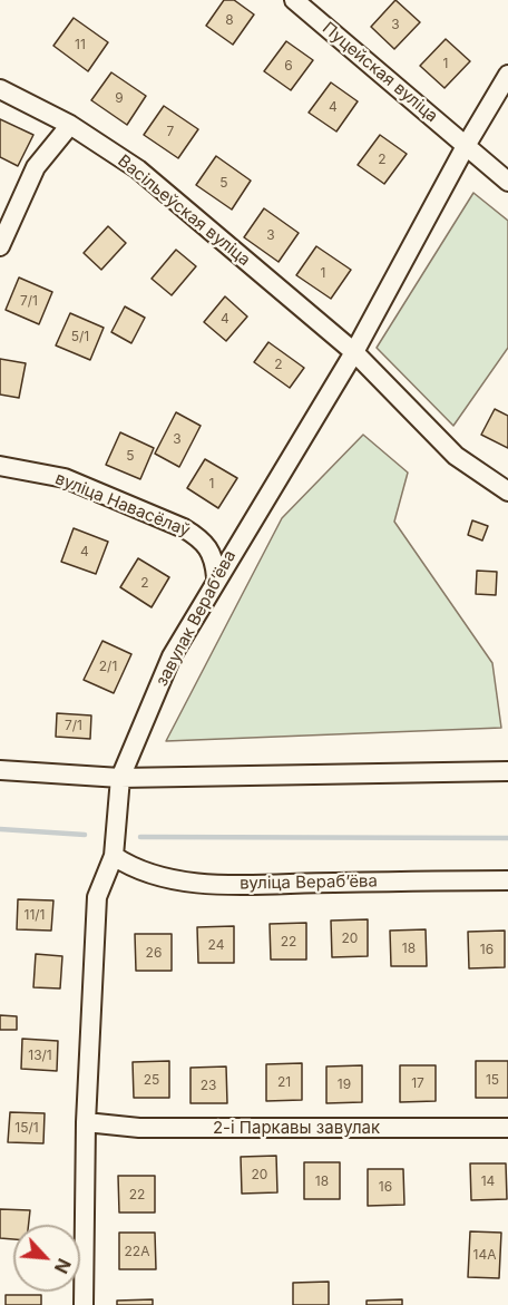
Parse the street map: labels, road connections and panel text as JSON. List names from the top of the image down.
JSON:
{
  "streets": {
    "street": [
      "Пуцейская вуліца",
      "Васільеўская вуліца",
      "вуліца Навасёлаў",
      "завулак Верабʼёва",
      "вуліца Верабʼёва",
      "2-і Паркавы завулак"
    ]
  },
  "crossings": [
    ["Пуцейская вуліца", "завулак Верабʼёва"],
    ["Васільеўская вуліца", "завулак Верабʼёва"],
    ["вуліца Навасёлаў", "завулак Верабʼёва"],
    ["завулак Верабʼёва", "вуліца Верабʼёва"],
    ["завулак Верабʼёва", "2-і Паркавы завулак"]
  ],
  "house_numbers": [
    "8",
    "3",
    "11",
    "1",
    "6",
    "9",
    "4",
    "7",
    "2",
    "5",
    "3",
    "1",
    "7/1",
    "4",
    "5/1",
    "2",
    "3",
    "5",
    "1",
    "4",
    "2",
    "2/1",
    "7/1",
    "11/1",
    "20",
    "22",
    "24",
    "18",
    "16",
    "26",
    "13/1",
    "25",
    "15",
    "21",
    "17",
    "19",
    "23",
    "15/1",
    "20",
    "18",
    "14",
    "16",
    "22",
    "22А",
    "14А"
  ],
  "north": "bottom right"
}
